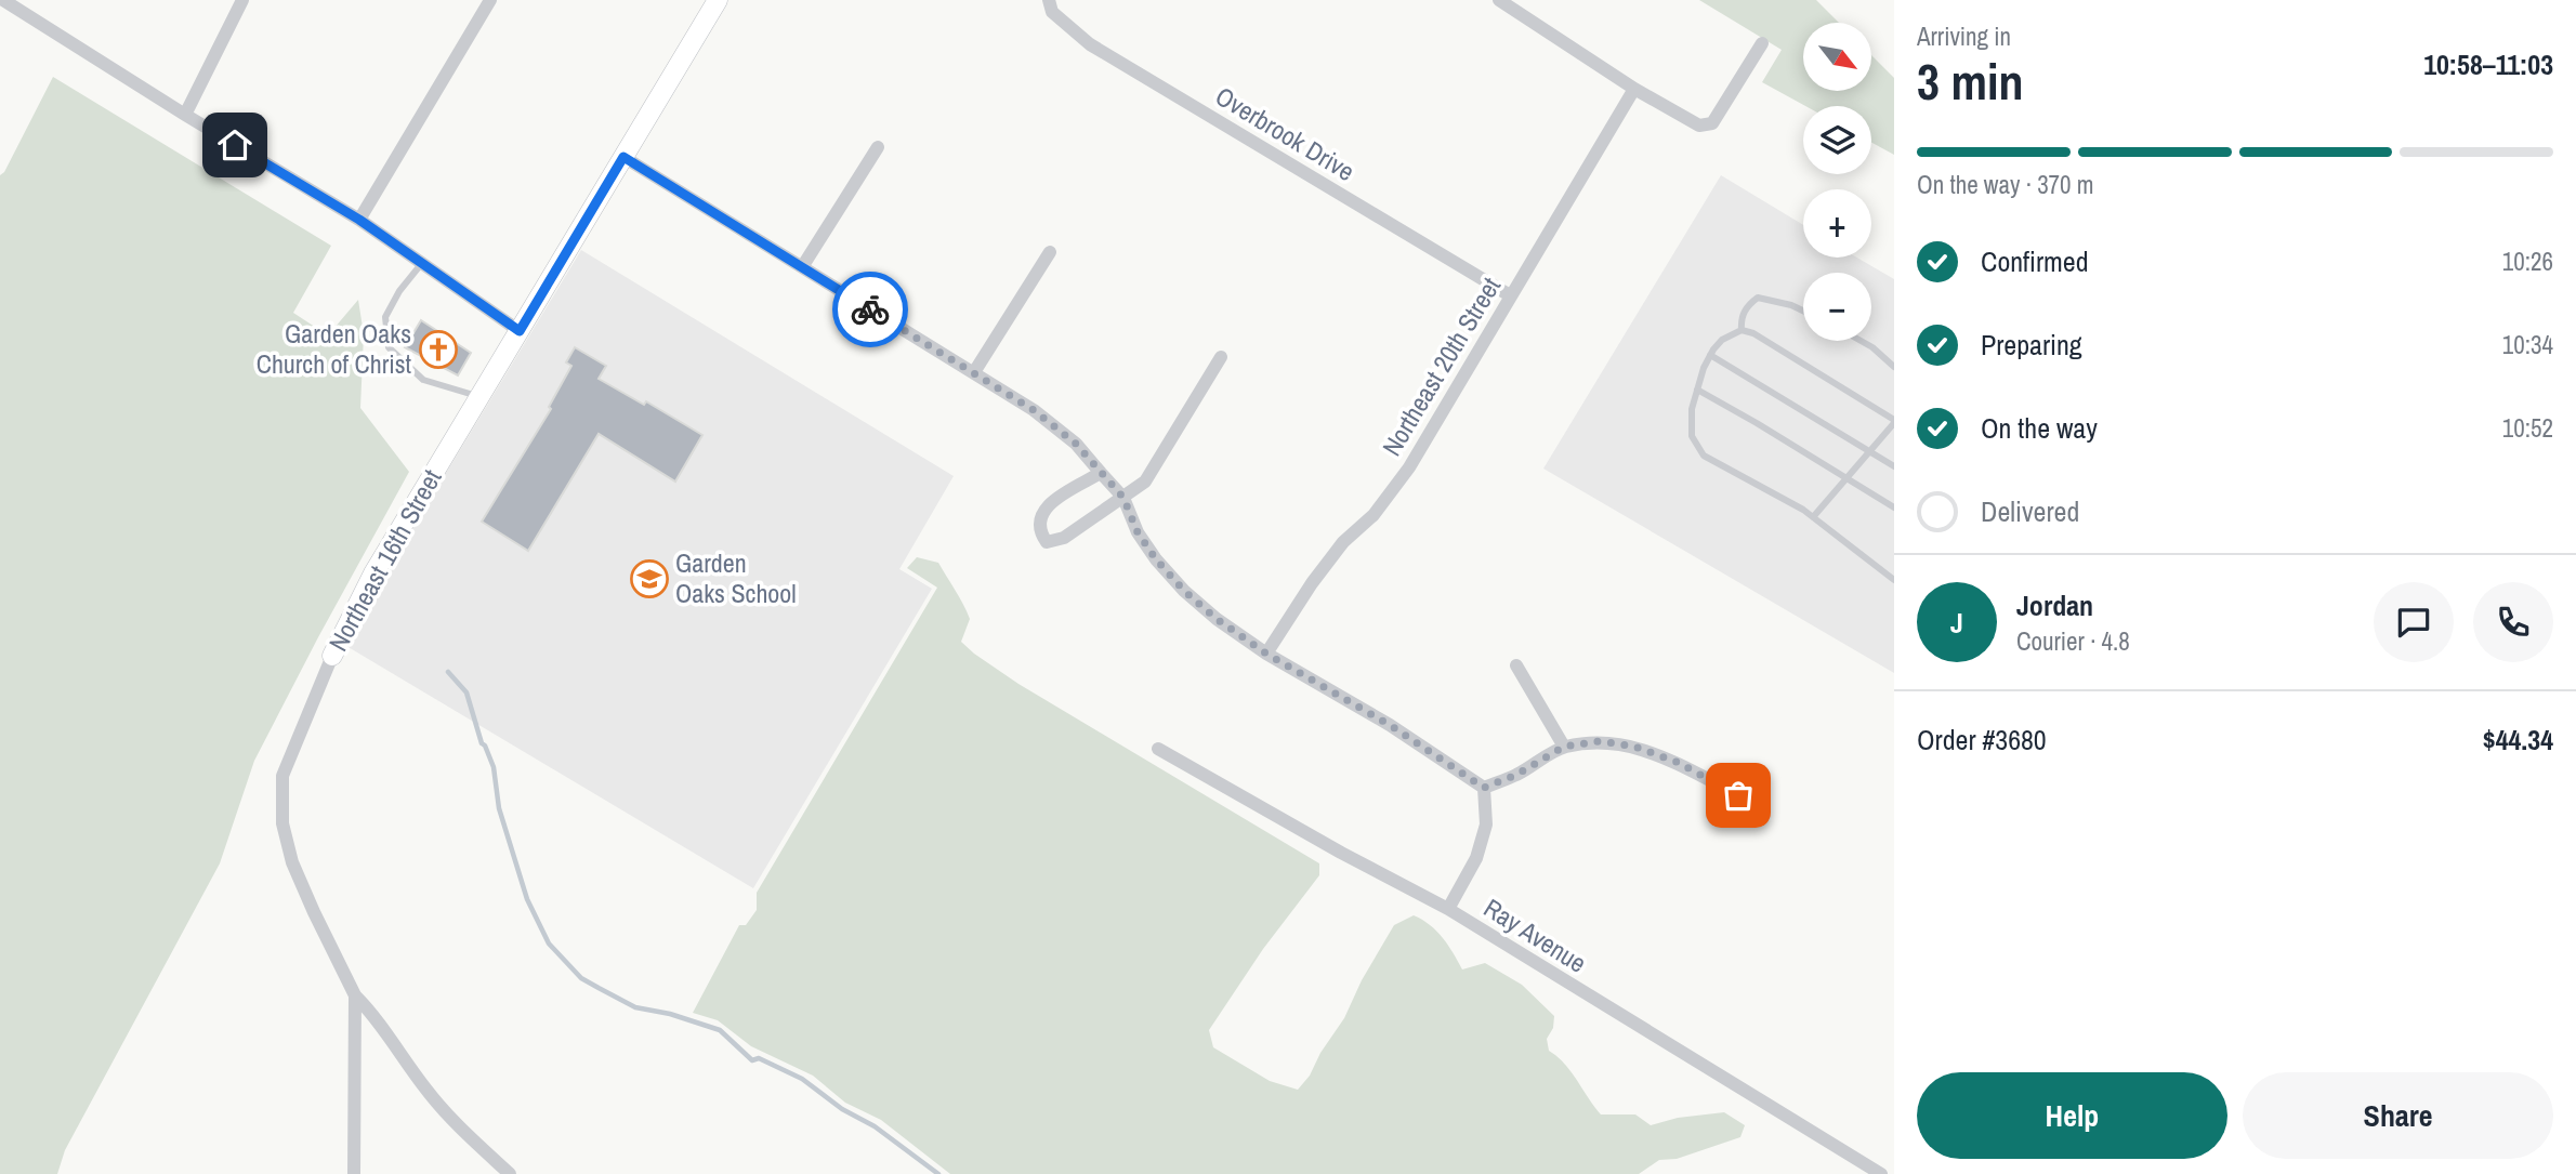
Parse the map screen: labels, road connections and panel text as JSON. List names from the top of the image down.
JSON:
{
  "streets": {
    "street": [
      "Overbrook Drive",
      "Northeast 20th Street",
      "Northeast 16th Street",
      "Ray Avenue"
    ]
  },
  "crossings": [
    ["Overbrook Drive", "Northeast 20th Street"]
  ],
  "places": {
    "church": ["Garden Oaks Church of Christ"],
    "school or university": ["Garden Oaks School"]
  },
  "north": "bottom right",
  "page": {
    "heading": ["3 min", "Arriving in", "10:58–11:03"],
    "panel": [
      "Jordan",
      "Courier · 4.8",
      "Order #3680",
      "$44.34"
    ],
    "map_buttons": ["+", "−"],
    "bar": "On the way · 370 m",
    "list": [
      ["Confirmed", "10:26"],
      ["Preparing", "10:34"],
      ["On the way", "10:52"],
      "Delivered"
    ],
    "round": "J",
    "buttons": ["Help", "Share"]
  }
}
